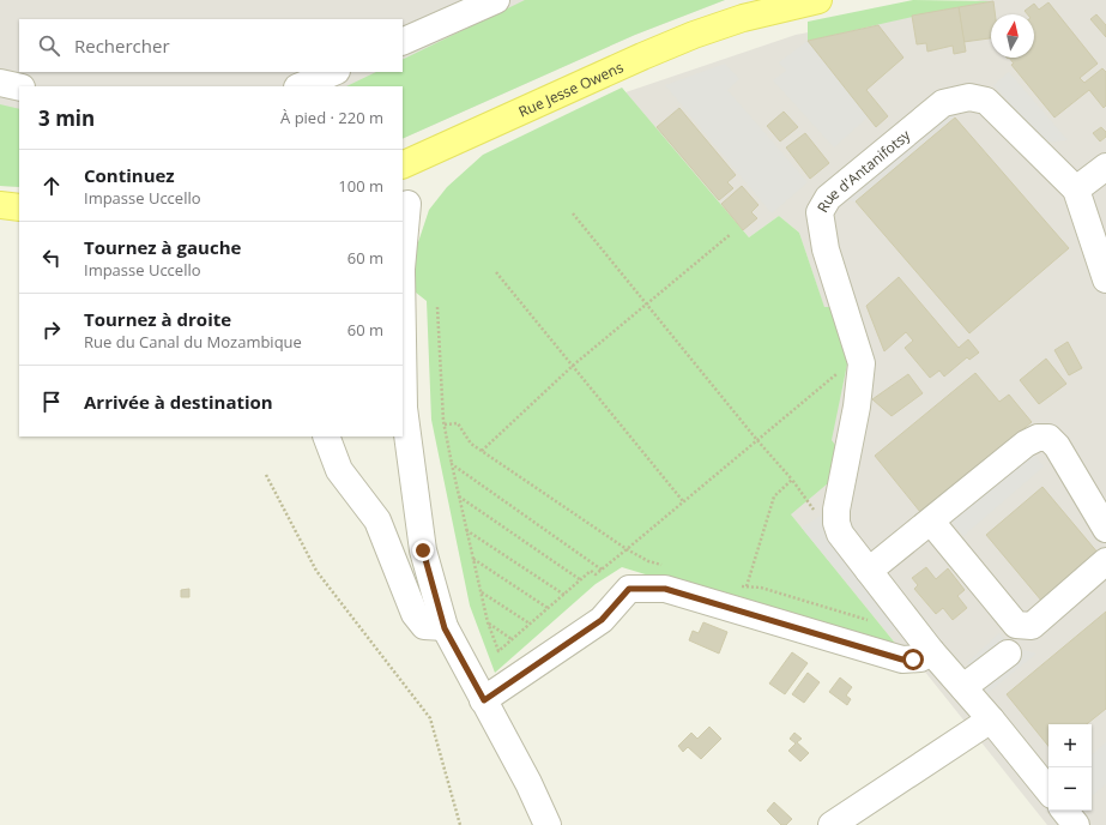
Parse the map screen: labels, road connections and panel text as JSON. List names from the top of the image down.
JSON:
{
  "streets": {
    "main road": ["Rue Jesse Owens"],
    "street": ["Rue d'Antanifotsy"]
  },
  "north": "top",
  "page": {
    "search": "Rechercher",
    "heading": ["3 min", "À pied · 220 m"],
    "list": [
      ["Continuez", "Impasse Uccello", "100 m"],
      ["Tournez à gauche", "Impasse Uccello", "60 m"],
      ["Tournez à droite", "Rue du Canal du Mozambique", "60 m"],
      "Arrivée à destination"
    ],
    "map_buttons": ["+", "−"]
  }
}
